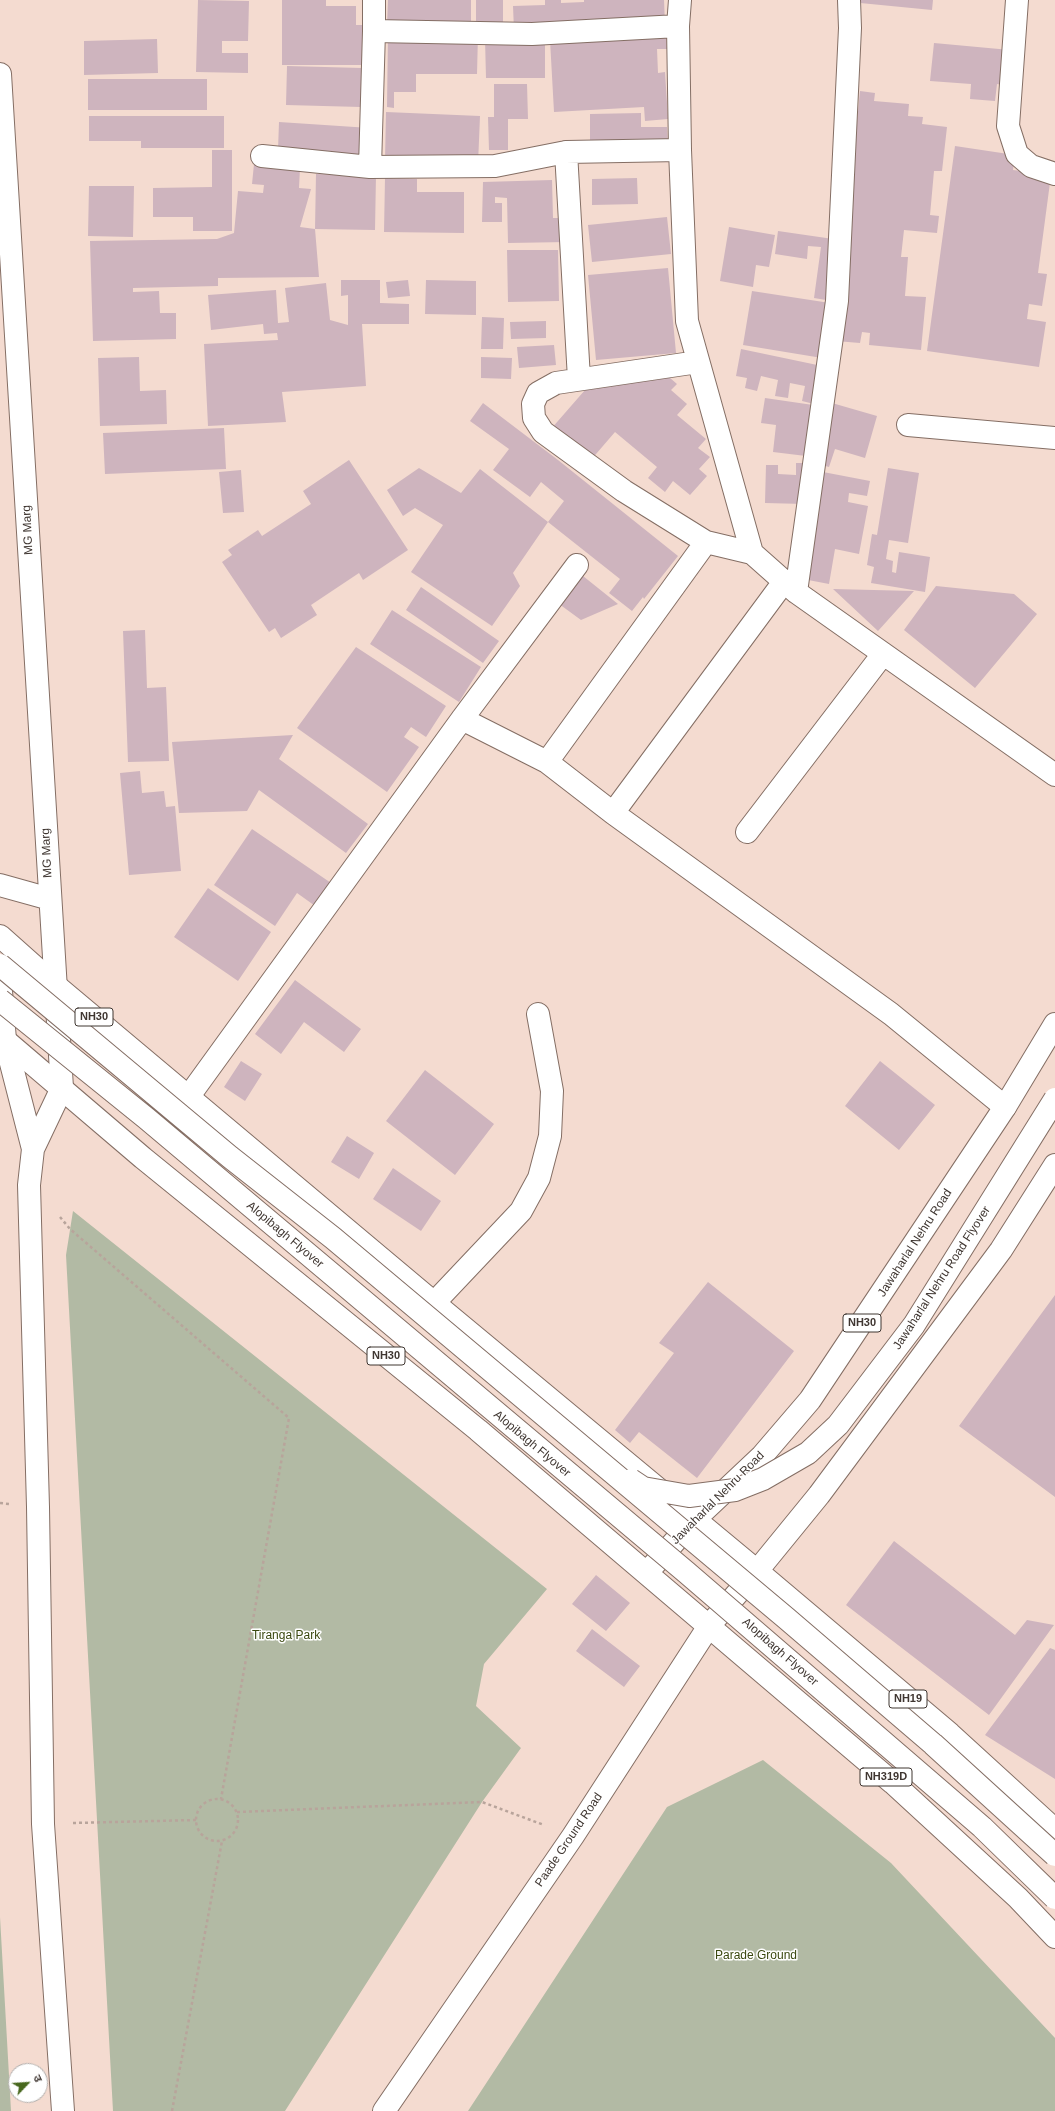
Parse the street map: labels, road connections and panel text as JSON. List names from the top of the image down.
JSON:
{
  "streets": {
    "main road": [
      "MG Marg",
      "NH30",
      "Alopibagh Flyover",
      "Jawaharlal Nehru Road",
      "Jawaharlal Nehru Road Flyover",
      "NH19",
      "NH319D",
      "Paade Ground Road"
    ]
  },
  "crossings": [
    ["MG Marg", "NH30"],
    ["NH30", "Jawaharlal Nehru Road"],
    ["NH30", "NH19"],
    ["NH30", "NH319D"],
    ["NH30", "Paade Ground Road"],
    ["NH19", "Paade Ground Road"],
    ["NH319D", "Paade Ground Road"]
  ],
  "parks": ["Tiranga Park", "Parade Ground"],
  "north": "top right"
}
